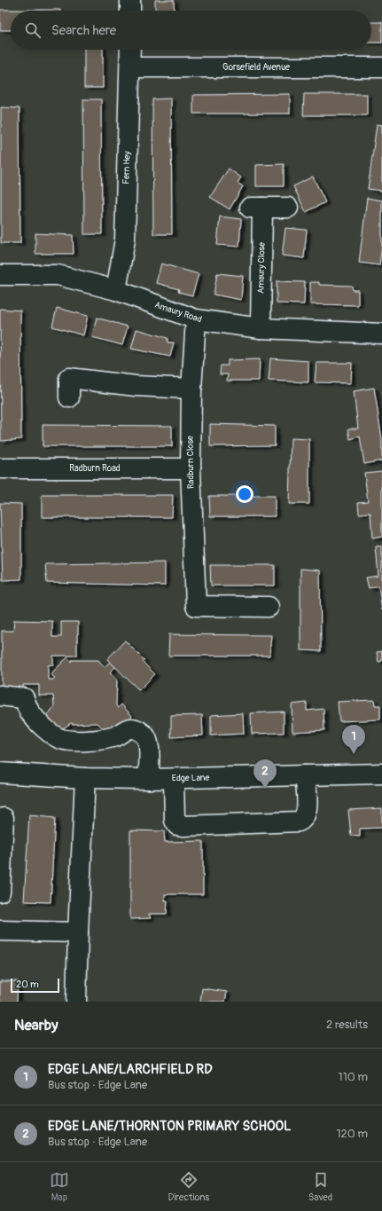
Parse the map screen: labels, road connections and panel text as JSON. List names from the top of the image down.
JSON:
{
  "streets": {
    "street": [
      "Gorsefield Avenue",
      "Fern Hey",
      "Amaury Close",
      "Amaury Road",
      "Radburn Close",
      "Radburn Road",
      "Edge Lane"
    ]
  },
  "crossings": [
    ["Gorsefield Avenue", "Fern Hey"],
    ["Fern Hey", "Amaury Road"],
    ["Amaury Close", "Amaury Road"],
    ["Amaury Road", "Radburn Close"],
    ["Radburn Close", "Radburn Road"]
  ],
  "scale_bar": "20 m",
  "page": {
    "search": "Search here",
    "pins": ["1", "2"],
    "scale": "20 m",
    "heading": ["Nearby", "2 results"],
    "list": [
      {
        "mark": "1",
        "name": "EDGE LANE/LARCHFIELD RD",
        "note": "Bus stop · Edge Lane",
        "value": "110 m"
      },
      {
        "mark": "2",
        "name": "EDGE LANE/THORNTON PRIMARY SCHOOL",
        "note": "Bus stop · Edge Lane",
        "value": "120 m"
      }
    ],
    "nav": ["Map", "Directions", "Saved"]
  }
}
